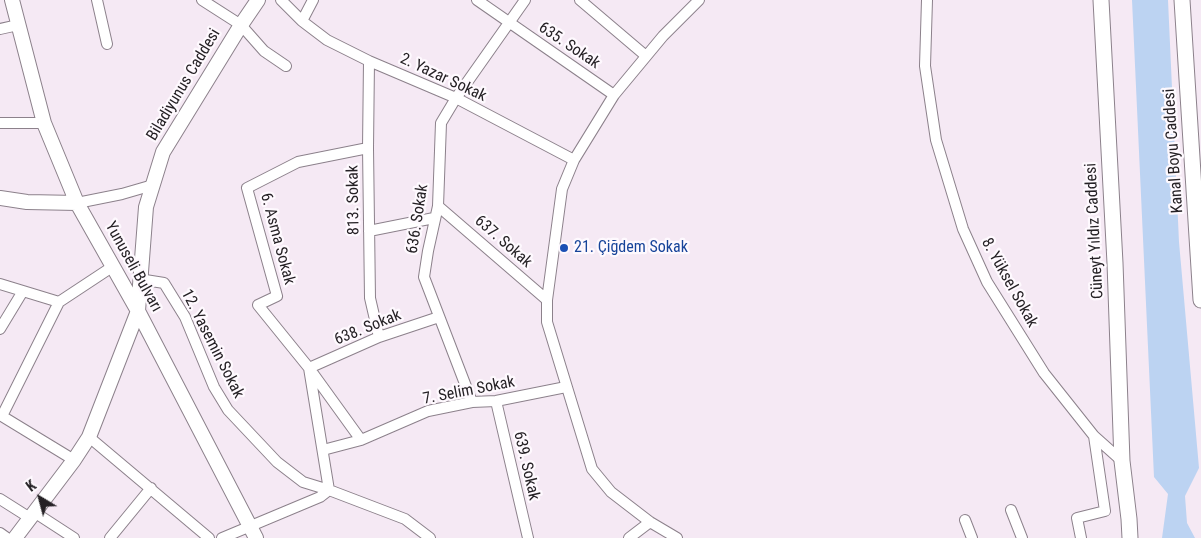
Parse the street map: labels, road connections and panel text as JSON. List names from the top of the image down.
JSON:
{
  "streets": {
    "main road": [
      "Biladiyunus Caddesi",
      "Kanal Boyu Caddesi",
      "Cüneyt Yıldız Caddesi",
      "Yunuseli Bulvarı"
    ],
    "street": [
      "635. Sokak",
      "2. Yazar Sokak",
      "813. Sokak",
      "636. Sokak",
      "6. Asma Sokak",
      "637. Sokak",
      "8. Yüksel Sokak",
      "638. Sokak",
      "12. Yasemin Sokak",
      "7. Selim Sokak",
      "639. Sokak"
    ]
  },
  "crossings": [
    ["635. Sokak", "636. Sokak"],
    ["2. Yazar Sokak", "813. Sokak"],
    ["2. Yazar Sokak", "636. Sokak"],
    ["Biladiyunus Caddesi", "Yunuseli Bulvarı"],
    ["Biladiyunus Caddesi", "12. Yasemin Sokak"],
    ["813. Sokak", "6. Asma Sokak"],
    ["813. Sokak", "638. Sokak"],
    ["636. Sokak", "637. Sokak"],
    ["636. Sokak", "638. Sokak"],
    ["636. Sokak", "7. Selim Sokak"],
    ["Cüneyt Yıldız Caddesi", "8. Yüksel Sokak"],
    ["6. Asma Sokak", "638. Sokak"],
    ["6. Asma Sokak", "7. Selim Sokak"],
    ["7. Selim Sokak", "639. Sokak"]
  ],
  "places": ["21. Çiğdem Sokak"],
  "north": "top left"
}
